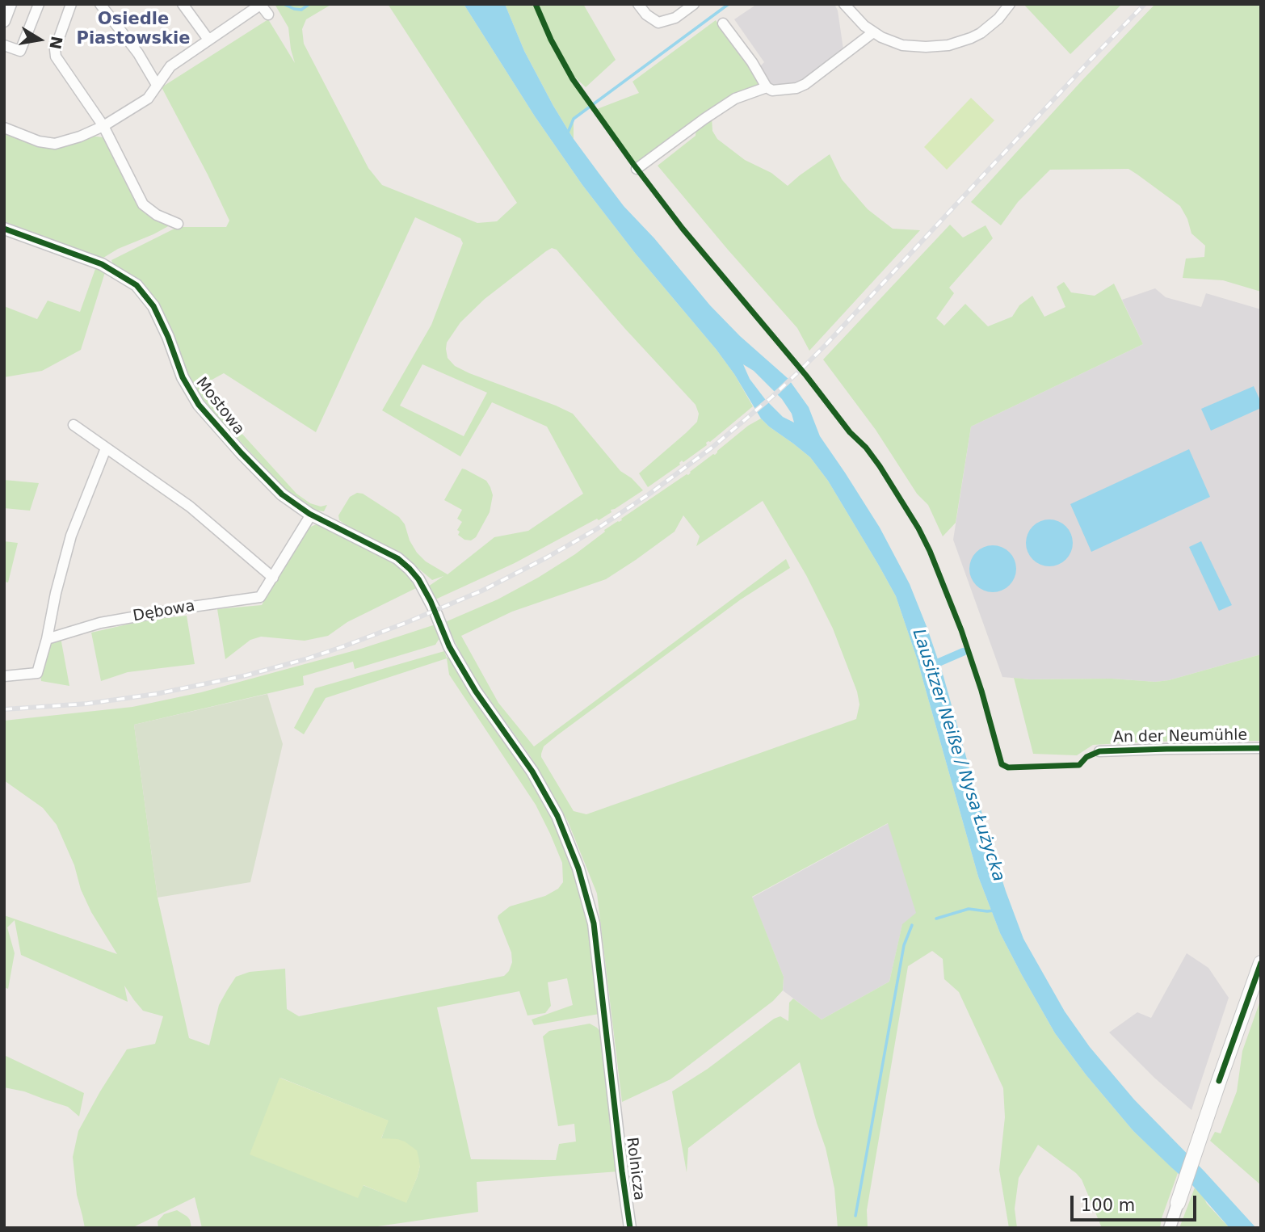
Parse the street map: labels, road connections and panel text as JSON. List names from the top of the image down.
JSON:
{
  "streets": {
    "street": [
      "Mostowa",
      "Dębowa",
      "An der Neumühle",
      "Rolnicza"
    ]
  },
  "crossings": [
    ["Mostowa", "Dębowa"],
    ["Mostowa", "Rolnicza"]
  ],
  "districts": ["Osiedle Piastowskie"],
  "water": ["Lausitzer Neiße / Nysa Łużycka"],
  "scale_bar": "100 m",
  "north": "right"
}
